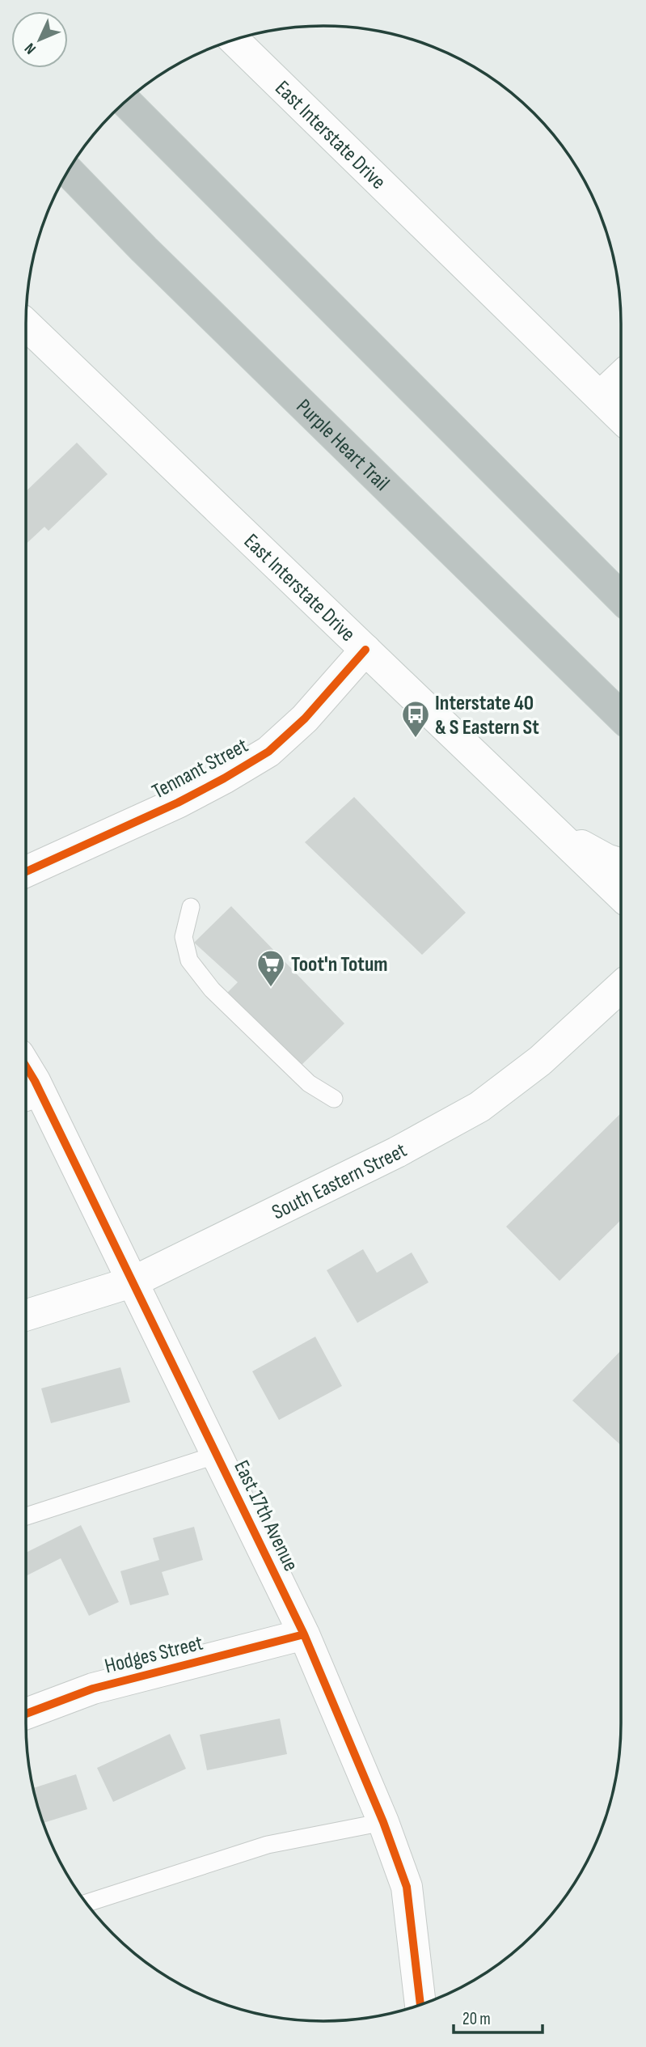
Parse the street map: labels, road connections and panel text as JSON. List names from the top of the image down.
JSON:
{
  "streets": {
    "highway": ["Purple Heart Trail"],
    "main road": [
      "East Interstate Drive",
      "Tennant Street",
      "South Eastern Street",
      "East 17th Avenue",
      "Hodges Street"
    ]
  },
  "crossings": [
    ["East Interstate Drive", "Tennant Street"],
    ["South Eastern Street", "East 17th Avenue"],
    ["East 17th Avenue", "Hodges Street"]
  ],
  "places": {
    "bus stop": ["Interstate 40 & S Eastern St"],
    "supermarket": ["Toot'n Totum"]
  },
  "scale_bar": "20 m",
  "north": "bottom left"
}
